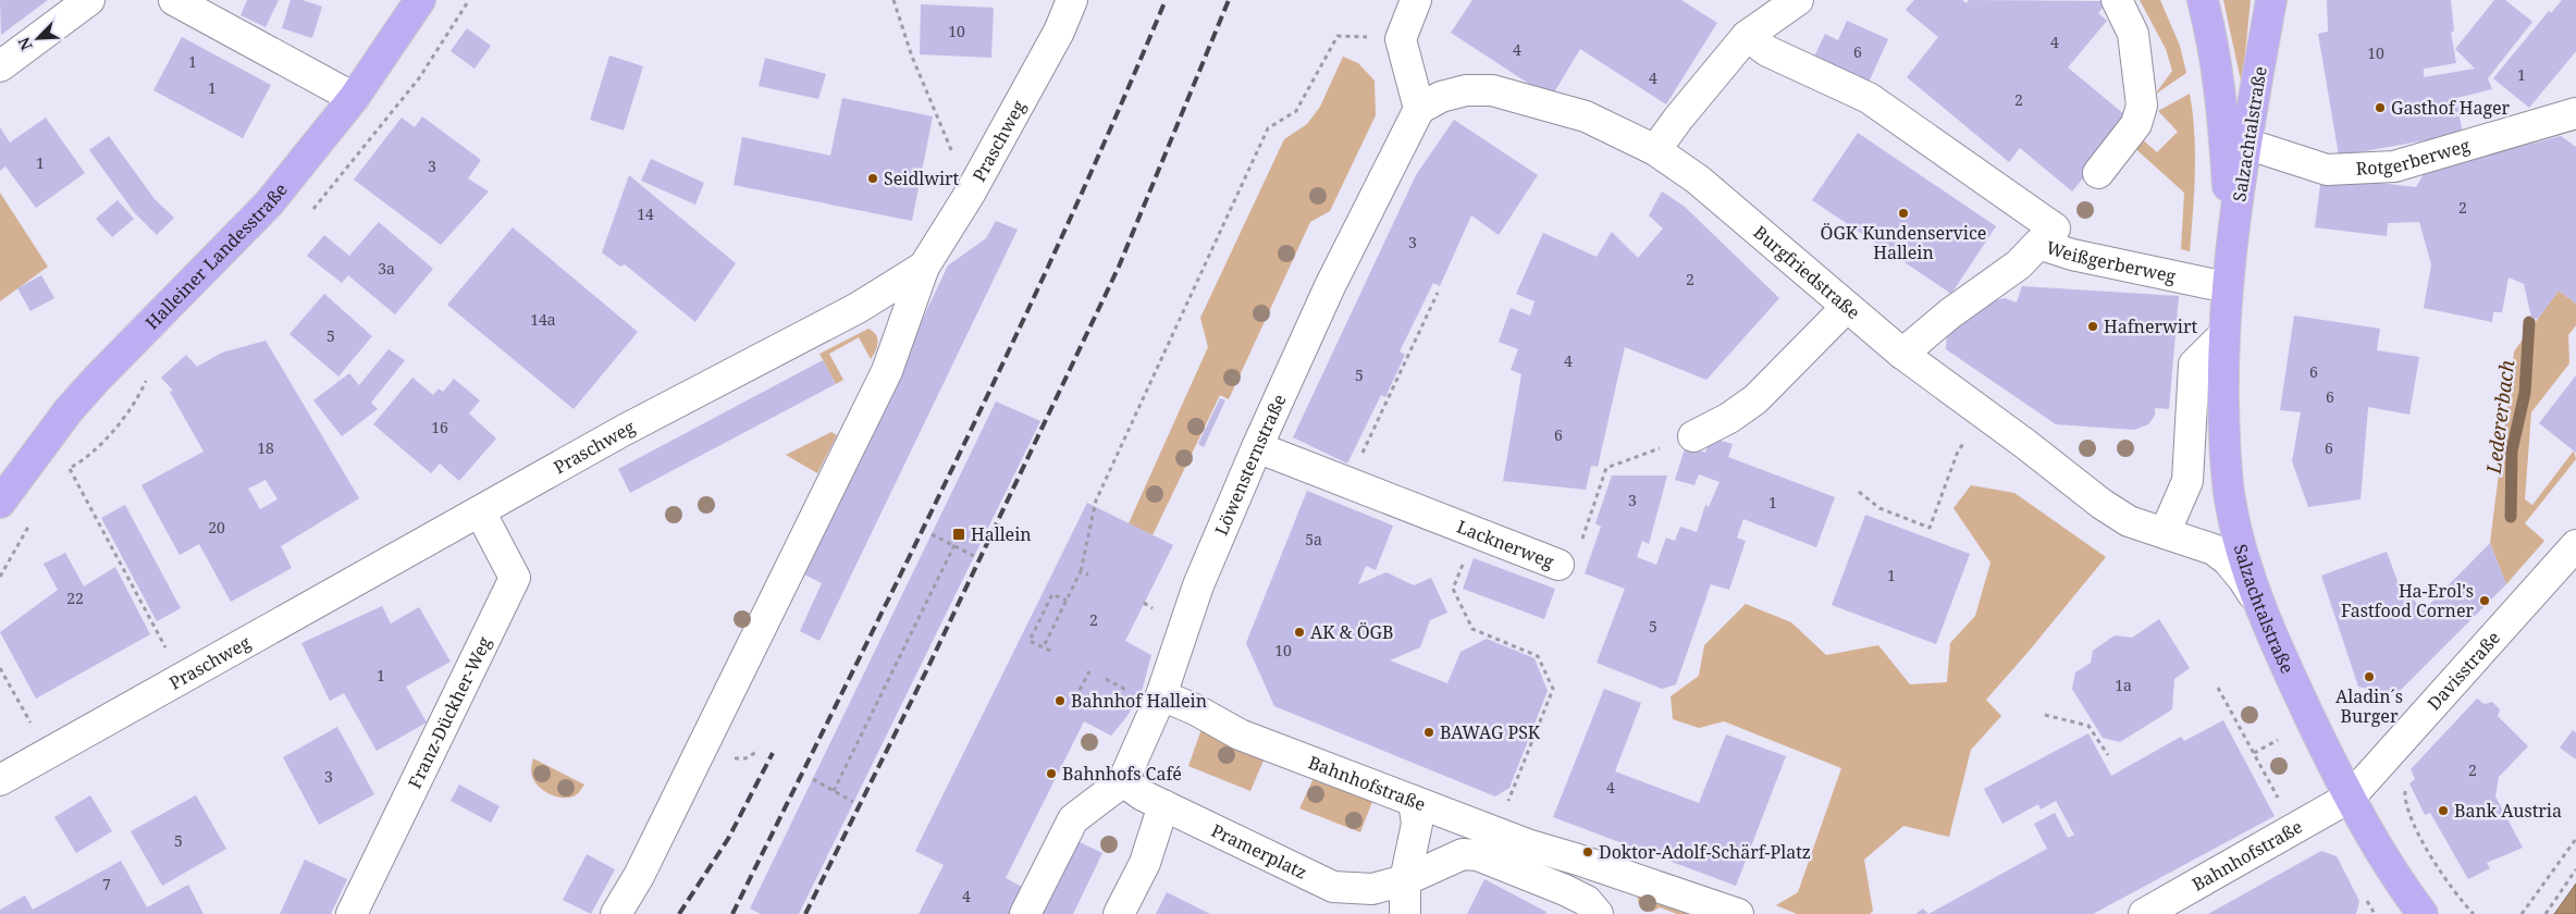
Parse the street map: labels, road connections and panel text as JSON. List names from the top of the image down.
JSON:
{
  "streets": {
    "main road": ["Salzachtalstraße", "Halleiner Landesstraße"],
    "street": [
      "Praschweg",
      "Rotgerberweg",
      "Weißgerberweg",
      "Burgfriedstraße",
      "Löwensternstraße",
      "Lacknerweg",
      "Davisstraße",
      "Franz-Dückher-Weg",
      "Bahnhofstraße",
      "Pramerplatz"
    ]
  },
  "crossings": [
    ["Salzachtalstraße", "Rotgerberweg"],
    ["Salzachtalstraße", "Weißgerberweg"],
    ["Salzachtalstraße", "Burgfriedstraße"],
    ["Salzachtalstraße", "Davisstraße"],
    ["Salzachtalstraße", "Bahnhofstraße"],
    ["Praschweg", "Franz-Dückher-Weg"],
    ["Weißgerberweg", "Burgfriedstraße"],
    ["Burgfriedstraße", "Löwensternstraße"],
    ["Löwensternstraße", "Lacknerweg"],
    ["Löwensternstraße", "Bahnhofstraße"],
    ["Löwensternstraße", "Pramerplatz"],
    ["Davisstraße", "Bahnhofstraße"]
  ],
  "water": ["Ledererbach"],
  "places": {
    "other": [
      "Gasthof Hager",
      "Seidlwirt",
      "ÖGK Kundenservice Hallein",
      "Hafnerwirt",
      "Ha-Erol's Fastfood Corner",
      "AK & ÖGB",
      "Aladin´s Burger",
      "Bahnhof Hallein",
      "BAWAG PSK",
      "Bahnhofs Café",
      "Bank Austria",
      "Doktor-Adolf-Schärf-Platz"
    ],
    "transit": ["Hallein"]
  },
  "house_numbers": [
    "10",
    "4",
    "4",
    "6",
    "10",
    "1",
    "1",
    "4",
    "1",
    "2",
    "1",
    "3",
    "2",
    "14",
    "3",
    "3a",
    "2",
    "14a",
    "5",
    "4",
    "6",
    "5",
    "6",
    "16",
    "6",
    "18",
    "6",
    "3",
    "1",
    "20",
    "5a",
    "1",
    "22",
    "2",
    "5",
    "10",
    "1",
    "1a",
    "2",
    "3",
    "4",
    "5",
    "7",
    "4"
  ],
  "north": "bottom left"
}
